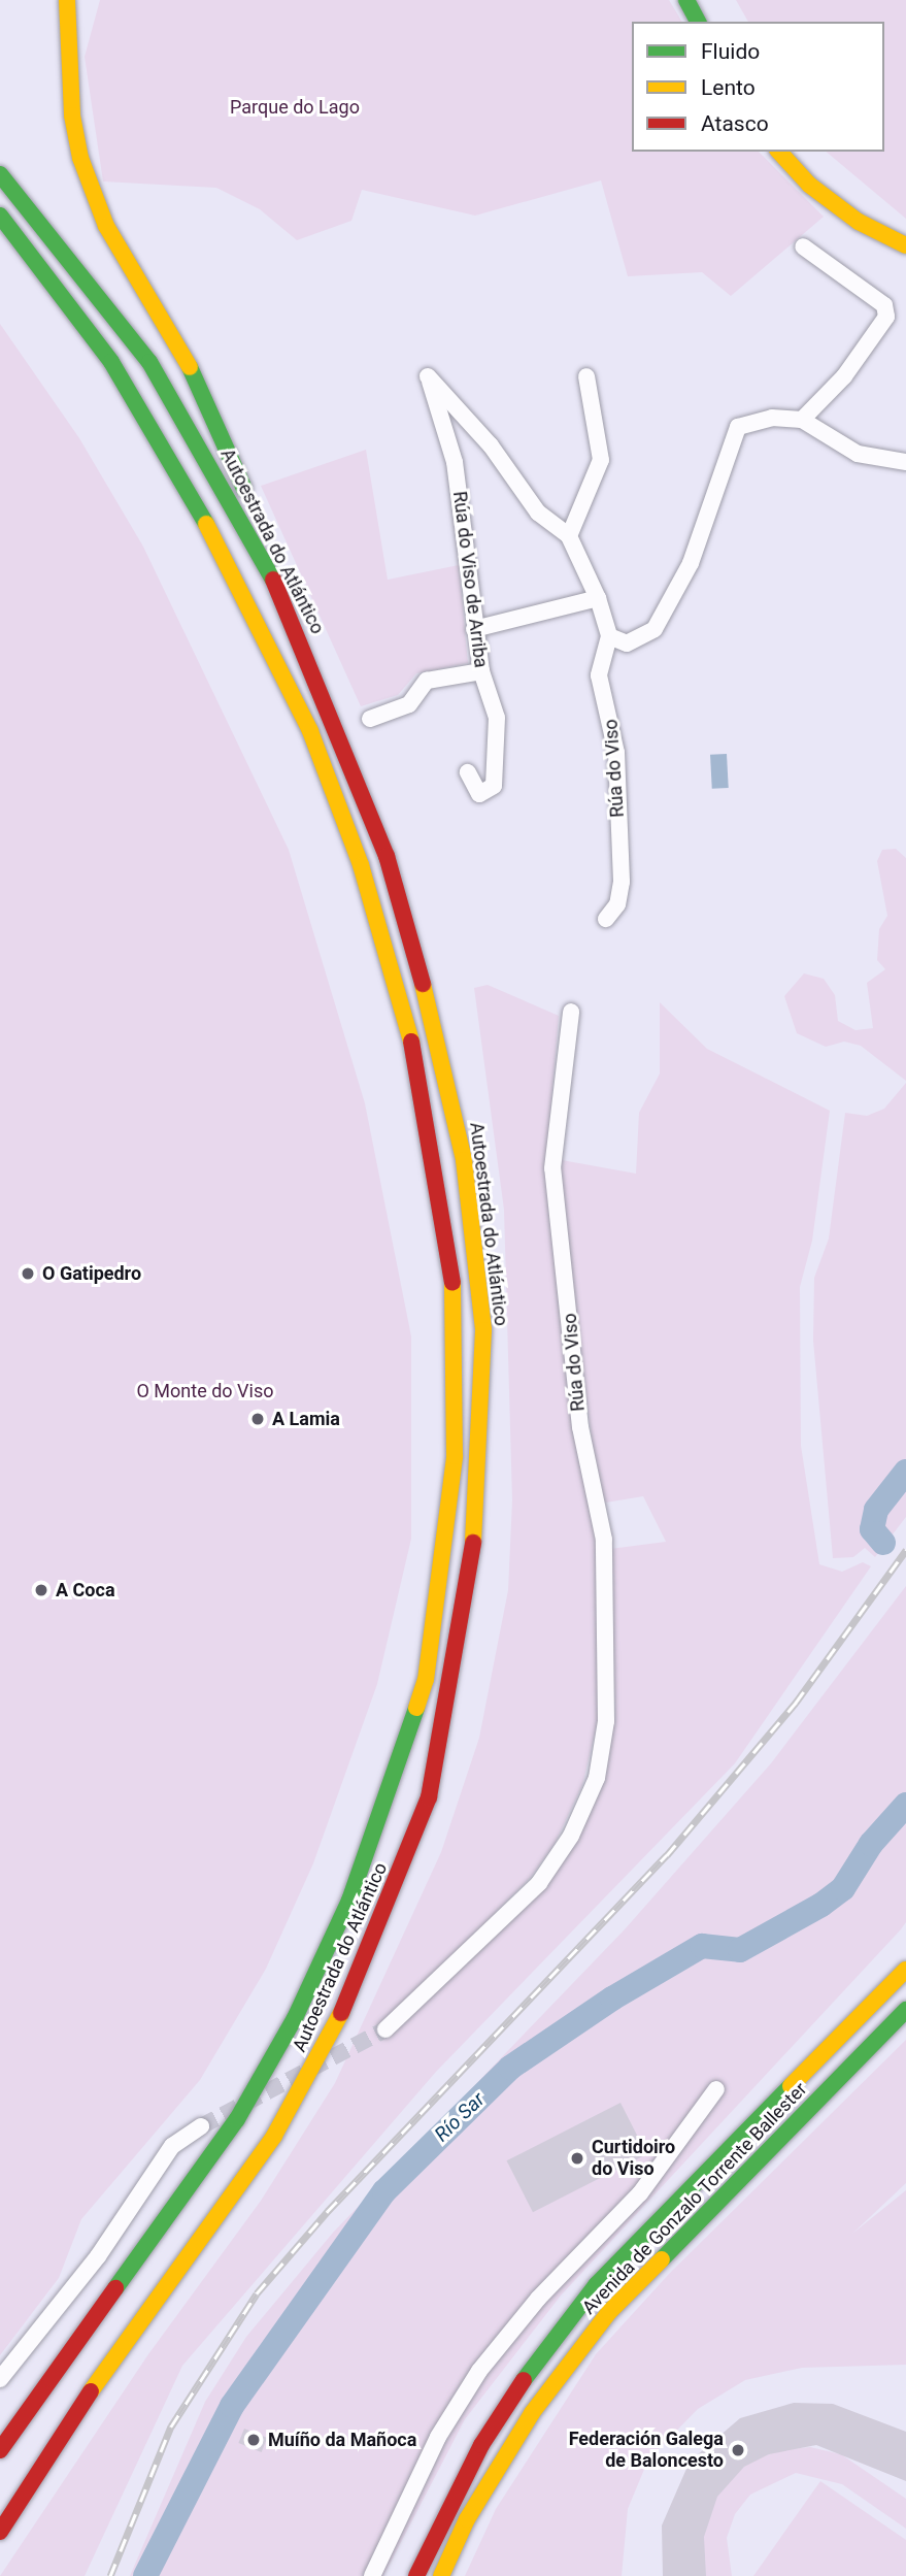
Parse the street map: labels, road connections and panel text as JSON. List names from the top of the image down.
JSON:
{
  "streets": {
    "main road": ["Autoestrada do Atlántico", "Avenida de Gonzalo Torrente Ballester"],
    "street": ["Rúa do Viso de Arriba", "Rúa do Viso"]
  },
  "water": ["Río Sar"],
  "parks": ["Parque do Lago", "O Monte do Viso"],
  "places": [
    "O Gatipedro",
    "A Lamia",
    "A Coca",
    "Curtidoiro do Viso",
    "Muíño da Mañoca",
    "Federación Galega de Baloncesto"
  ],
  "legend": ["Fluido", "Lento", "Atasco"]
}
